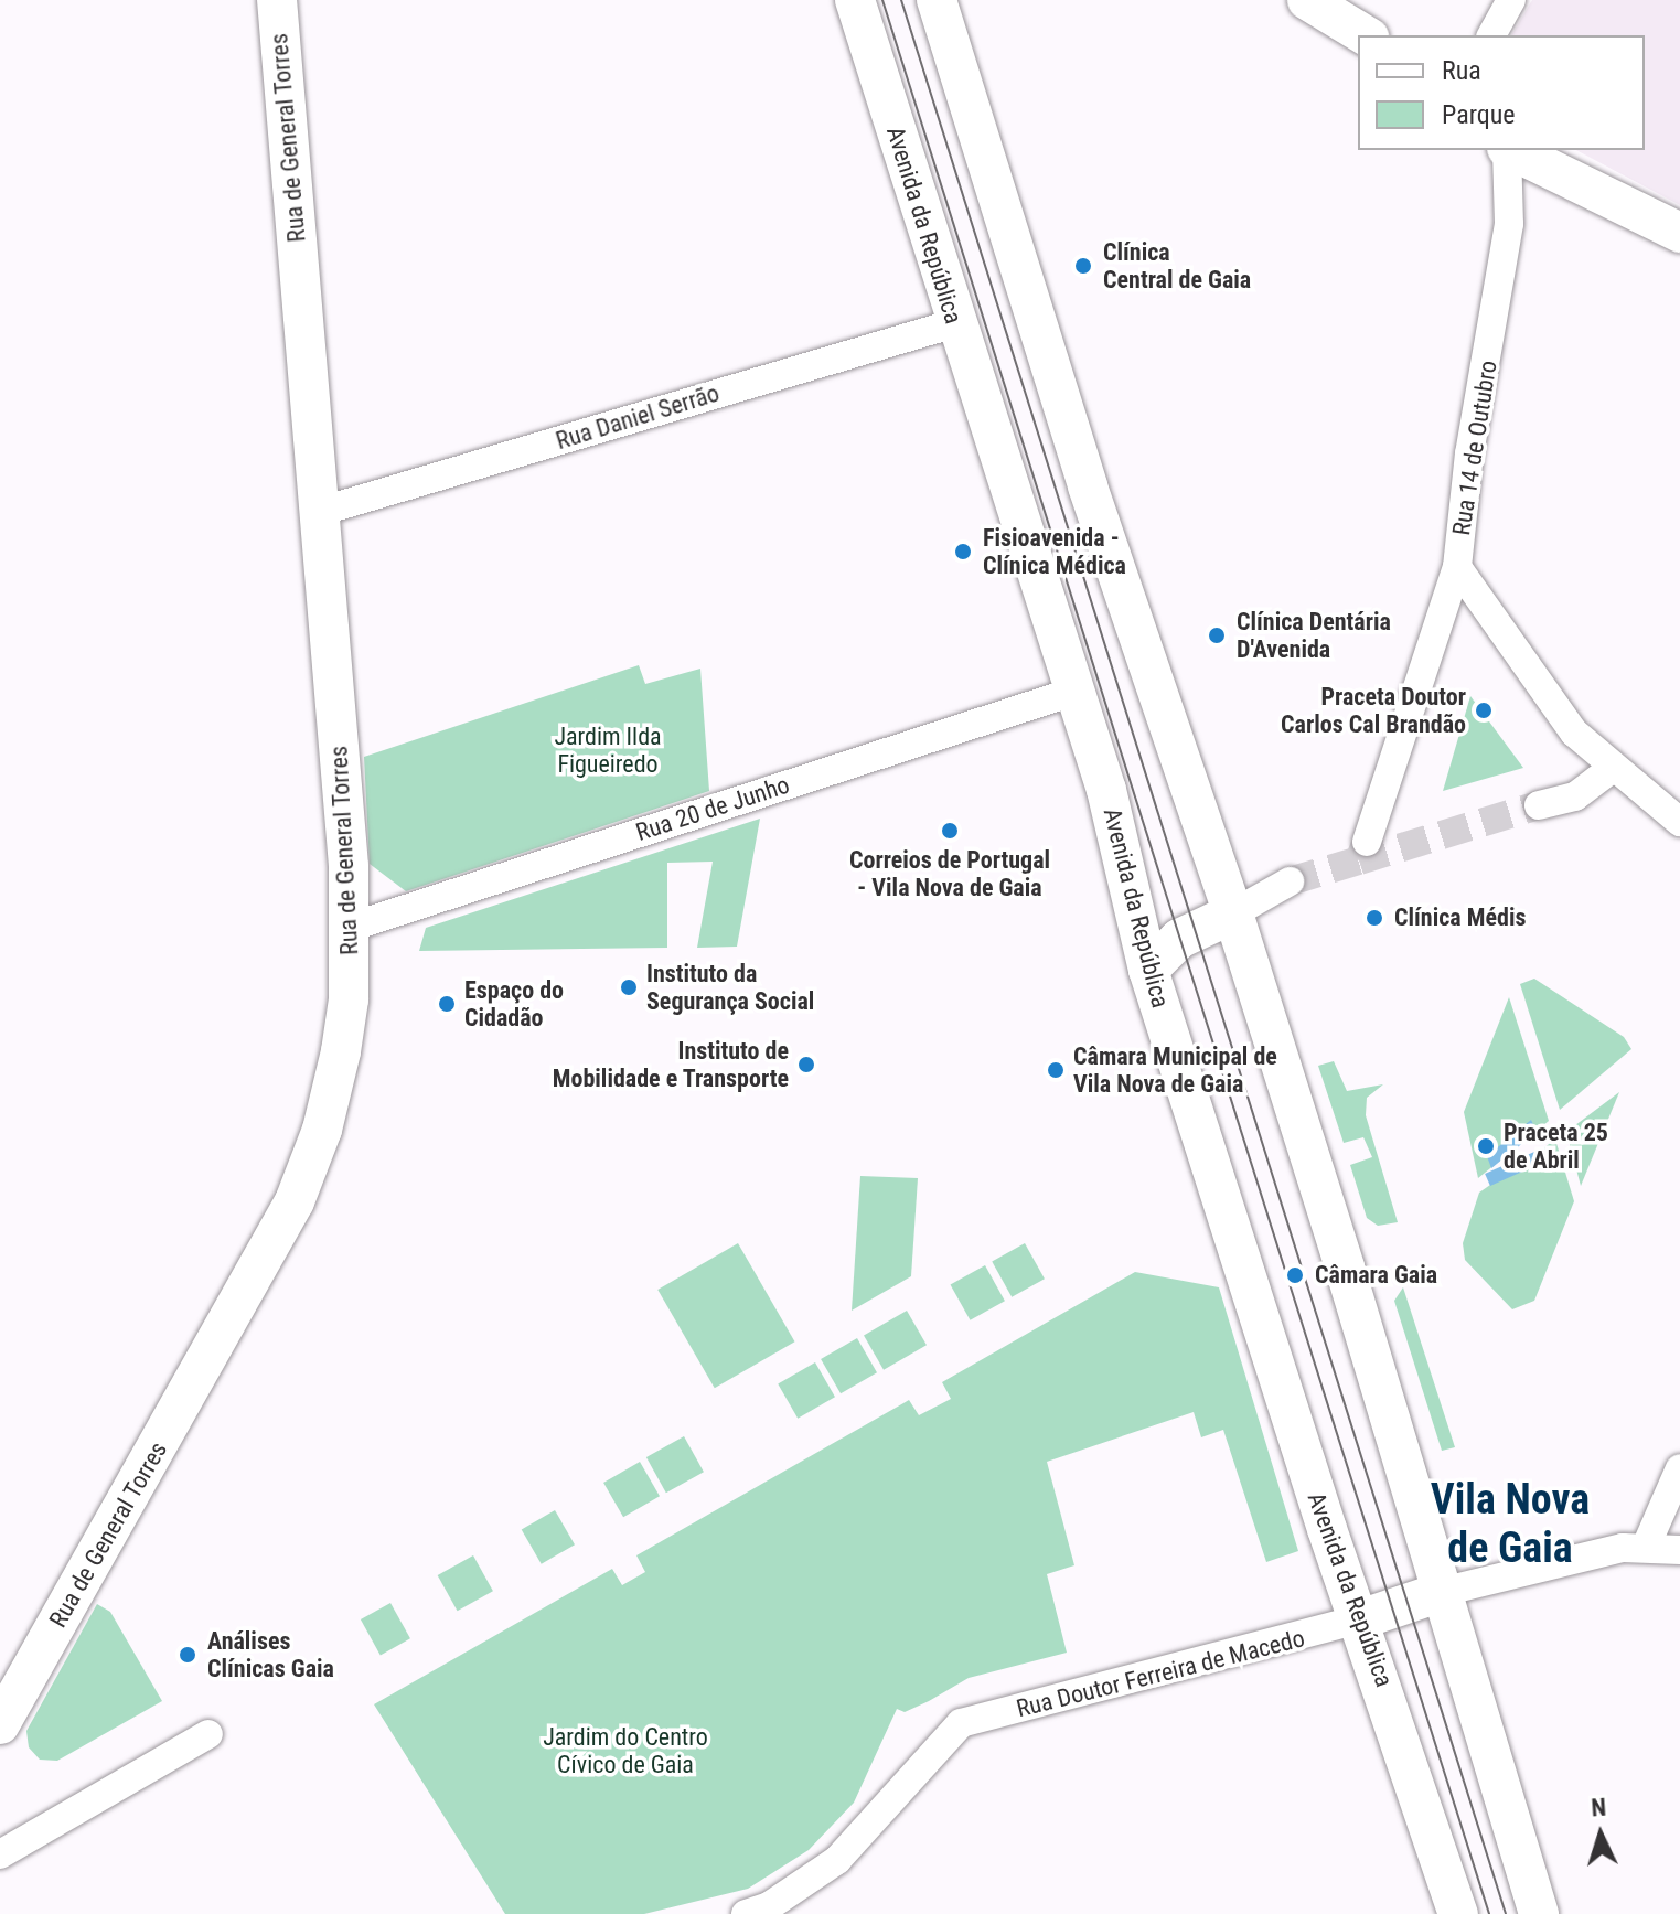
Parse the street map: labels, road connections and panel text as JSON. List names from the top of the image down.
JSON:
{
  "streets": {
    "main road": ["Rua de General Torres", "Avenida da República"],
    "street": [
      "Rua Daniel Serrão",
      "Rua 14 de Outubro",
      "Rua 20 de Junho",
      "Rua Doutor Ferreira de Macedo"
    ]
  },
  "crossings": [
    ["Rua de General Torres", "Rua Daniel Serrão"],
    ["Rua de General Torres", "Rua 20 de Junho"],
    ["Avenida da República", "Rua Daniel Serrão"],
    ["Avenida da República", "Rua 20 de Junho"],
    ["Avenida da República", "Rua Doutor Ferreira de Macedo"]
  ],
  "districts": ["Vila Nova de Gaia"],
  "parks": ["Jardim Ilda Figueiredo", "Jardim do Centro Cívico de Gaia"],
  "places": [
    "Clínica Central de Gaia",
    "Fisioavenida - Clínica Médica",
    "Clínica Dentária D'Avenida",
    "Praceta Doutor Carlos Cal Brandão",
    "Correios de Portugal - Vila Nova de Gaia",
    "Clínica Médis",
    "Instituto da Segurança Social",
    "Espaço do Cidadão",
    "Instituto de Mobilidade e Transporte",
    "Câmara Municipal de Vila Nova de Gaia",
    "Praceta 25 de Abril",
    "Câmara Gaia",
    "Análises Clínicas Gaia"
  ],
  "legend": ["Rua", "Parque"],
  "north": "top"
}
